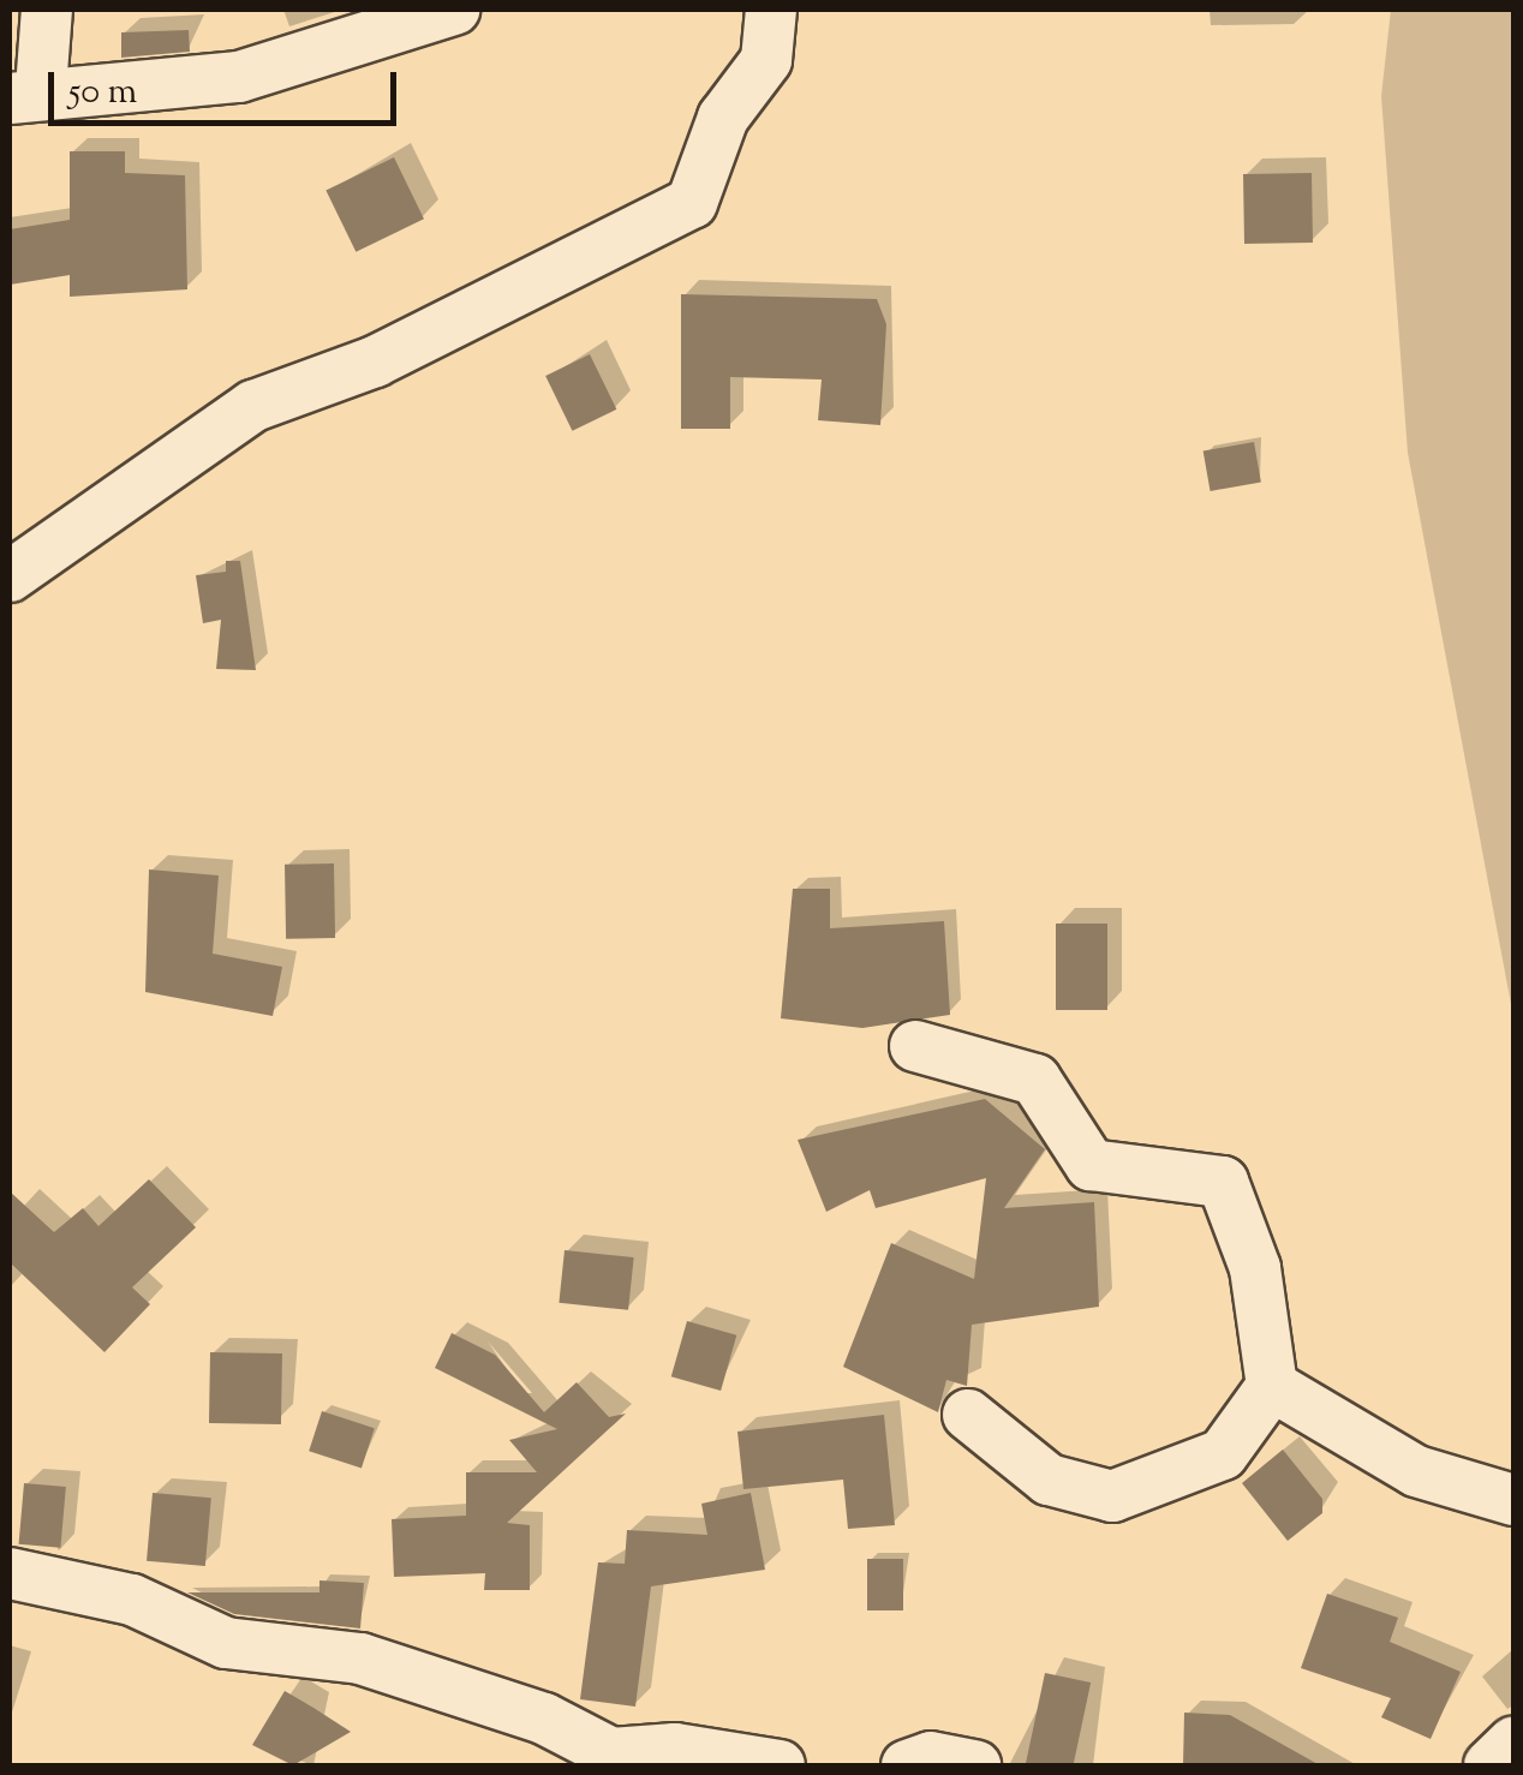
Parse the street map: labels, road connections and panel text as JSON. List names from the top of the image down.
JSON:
{
  "scale_bar": "50 m"
}
